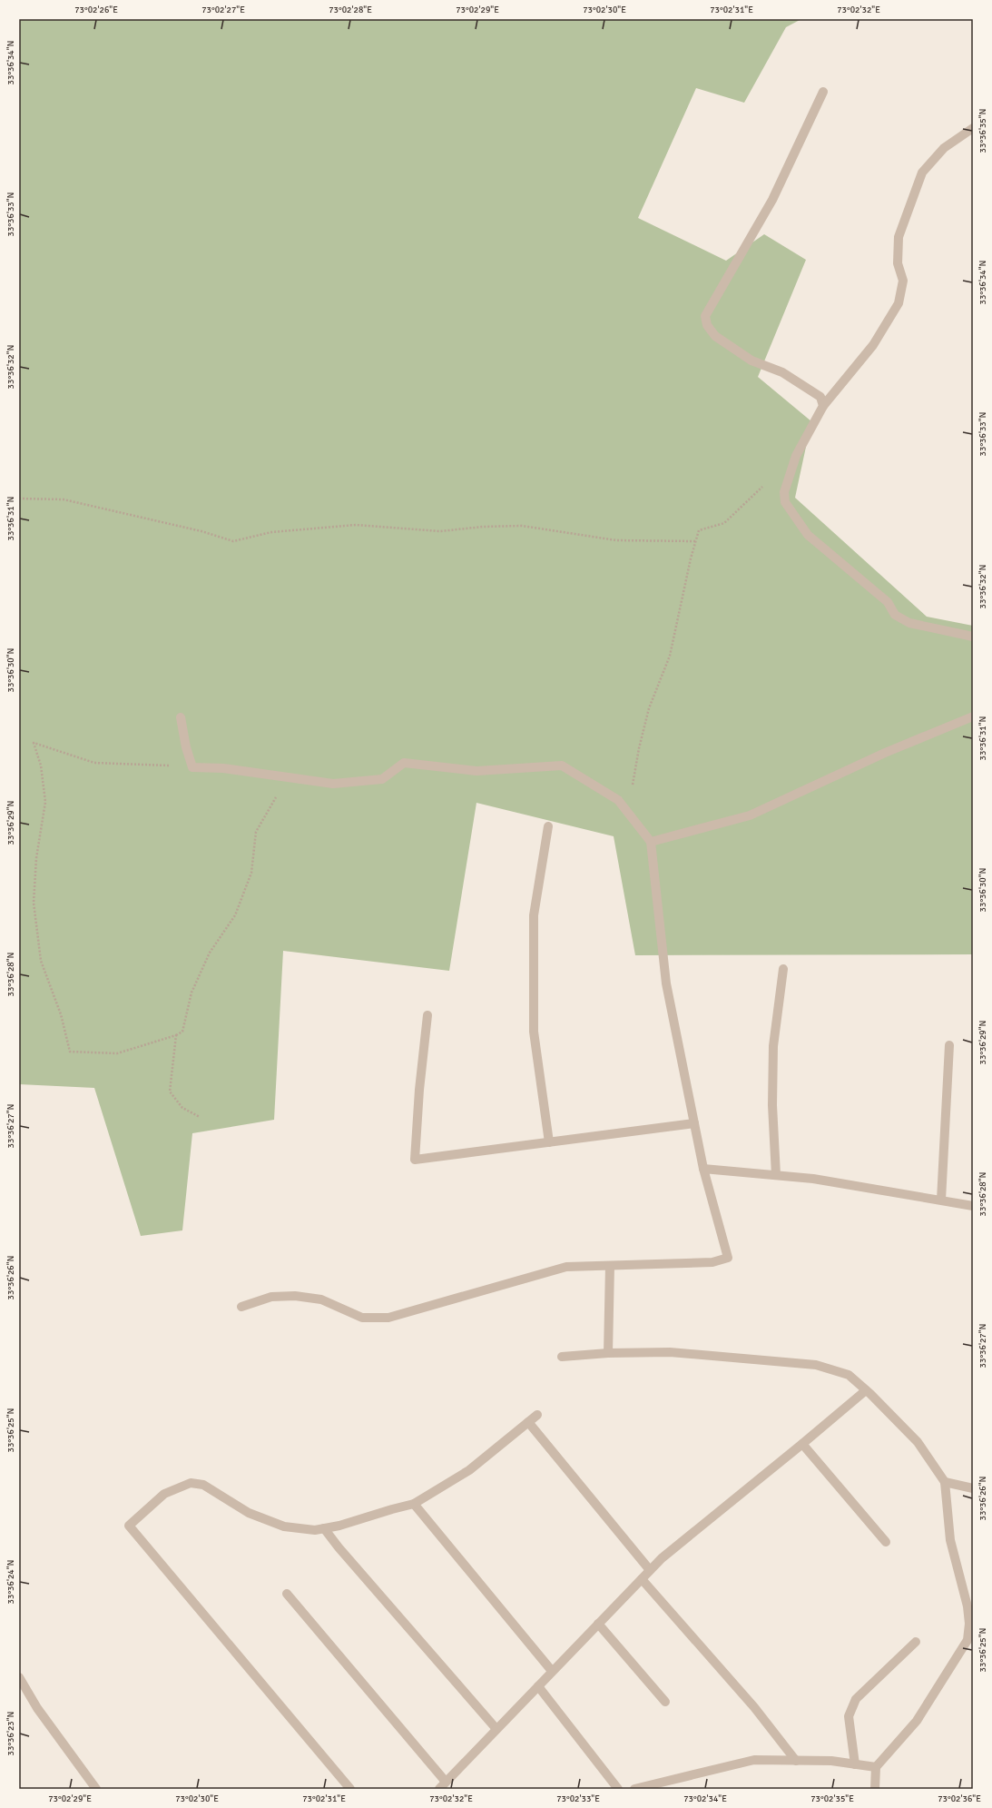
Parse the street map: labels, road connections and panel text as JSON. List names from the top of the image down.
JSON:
{
  "coordinates": [
    "73°02'26\"E",
    "73°02'27\"E",
    "73°02'28\"E",
    "73°02'29\"E",
    "73°02'30\"E",
    "73°02'31\"E",
    "73°02'32\"E",
    "33°36'34\"N",
    "33°36'35\"N",
    "33°36'33\"N",
    "33°36'32\"N",
    "33°36'31\"N",
    "33°36'30\"N",
    "33°36'29\"N",
    "33°36'28\"N",
    "33°36'27\"N",
    "33°36'26\"N",
    "33°36'25\"N",
    "33°36'24\"N",
    "33°36'23\"N",
    "73°02'33\"E",
    "73°02'34\"E",
    "73°02'35\"E",
    "73°02'36\"E"
  ]
}
